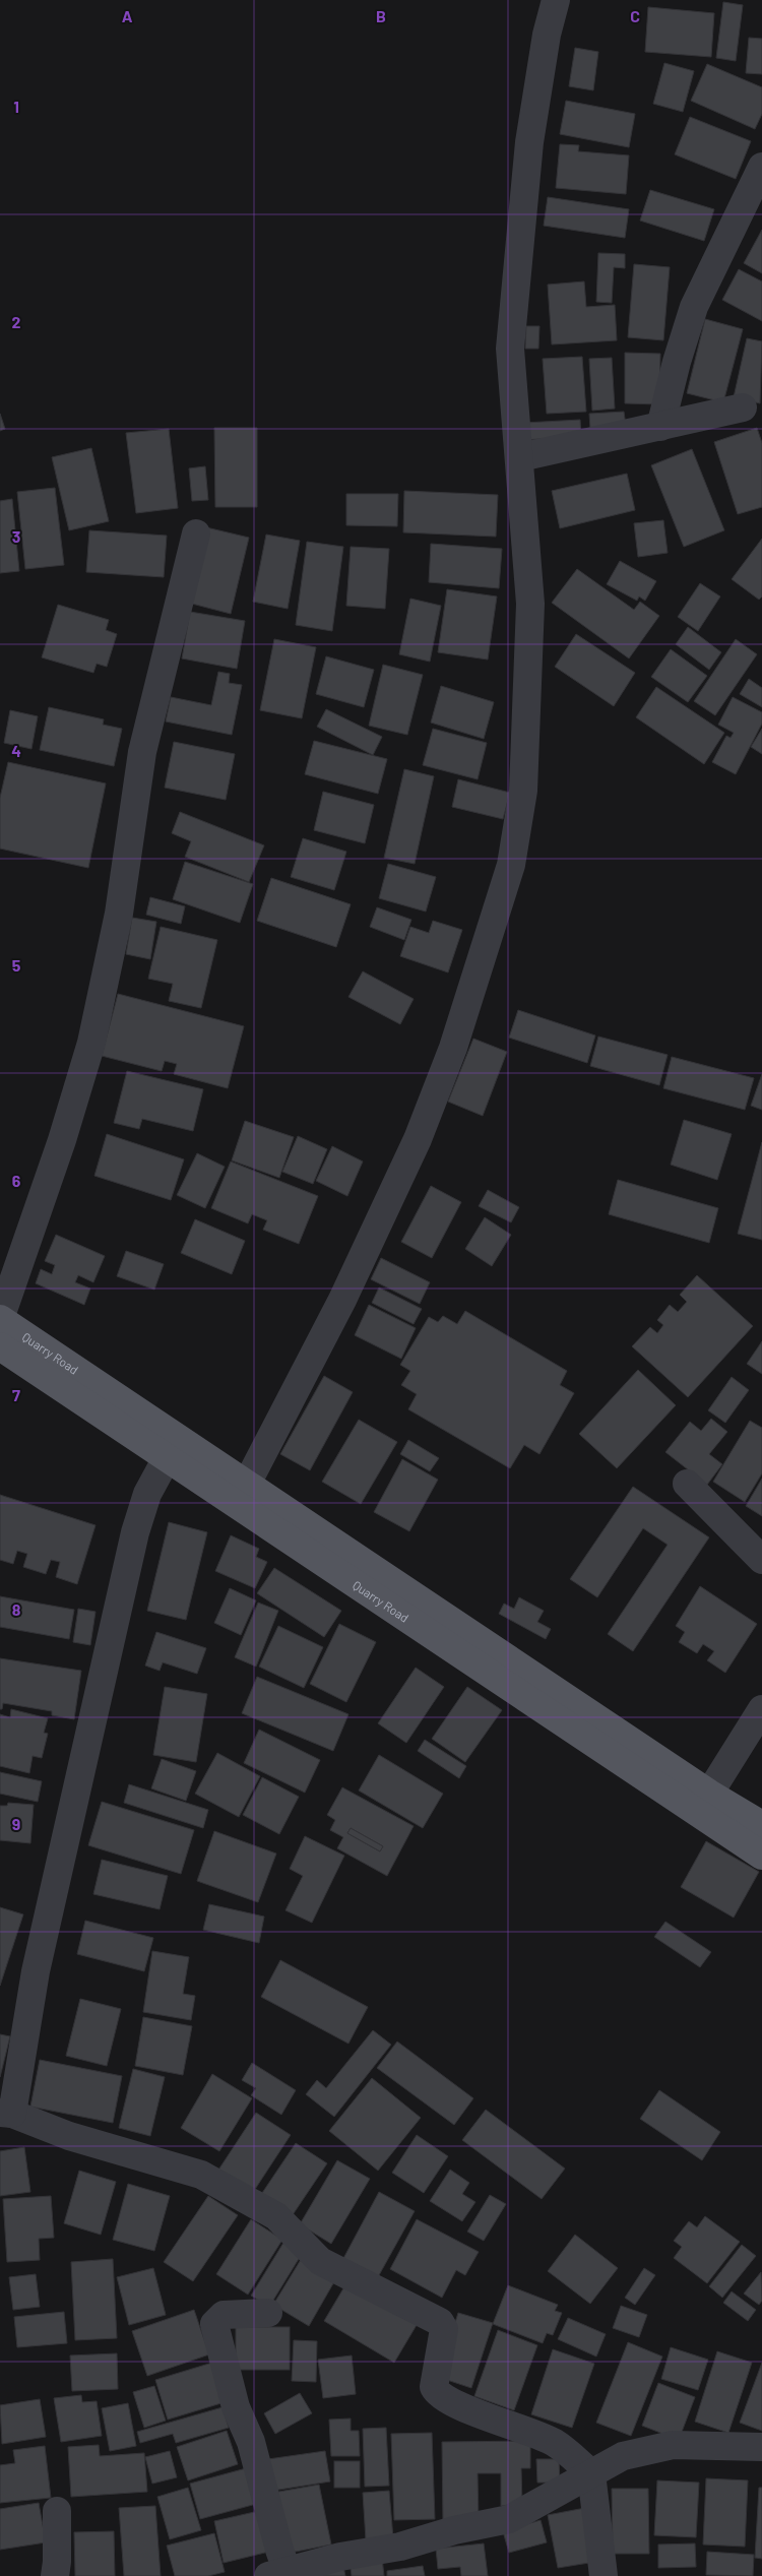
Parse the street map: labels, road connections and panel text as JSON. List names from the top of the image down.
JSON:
{
  "streets": {
    "main road": ["Quarry Road"]
  },
  "grid": {
    "columns": ["A", "B", "C"],
    "rows": [
      "1",
      "2",
      "3",
      "4",
      "5",
      "6",
      "7",
      "8",
      "9"
    ]
  }
}
